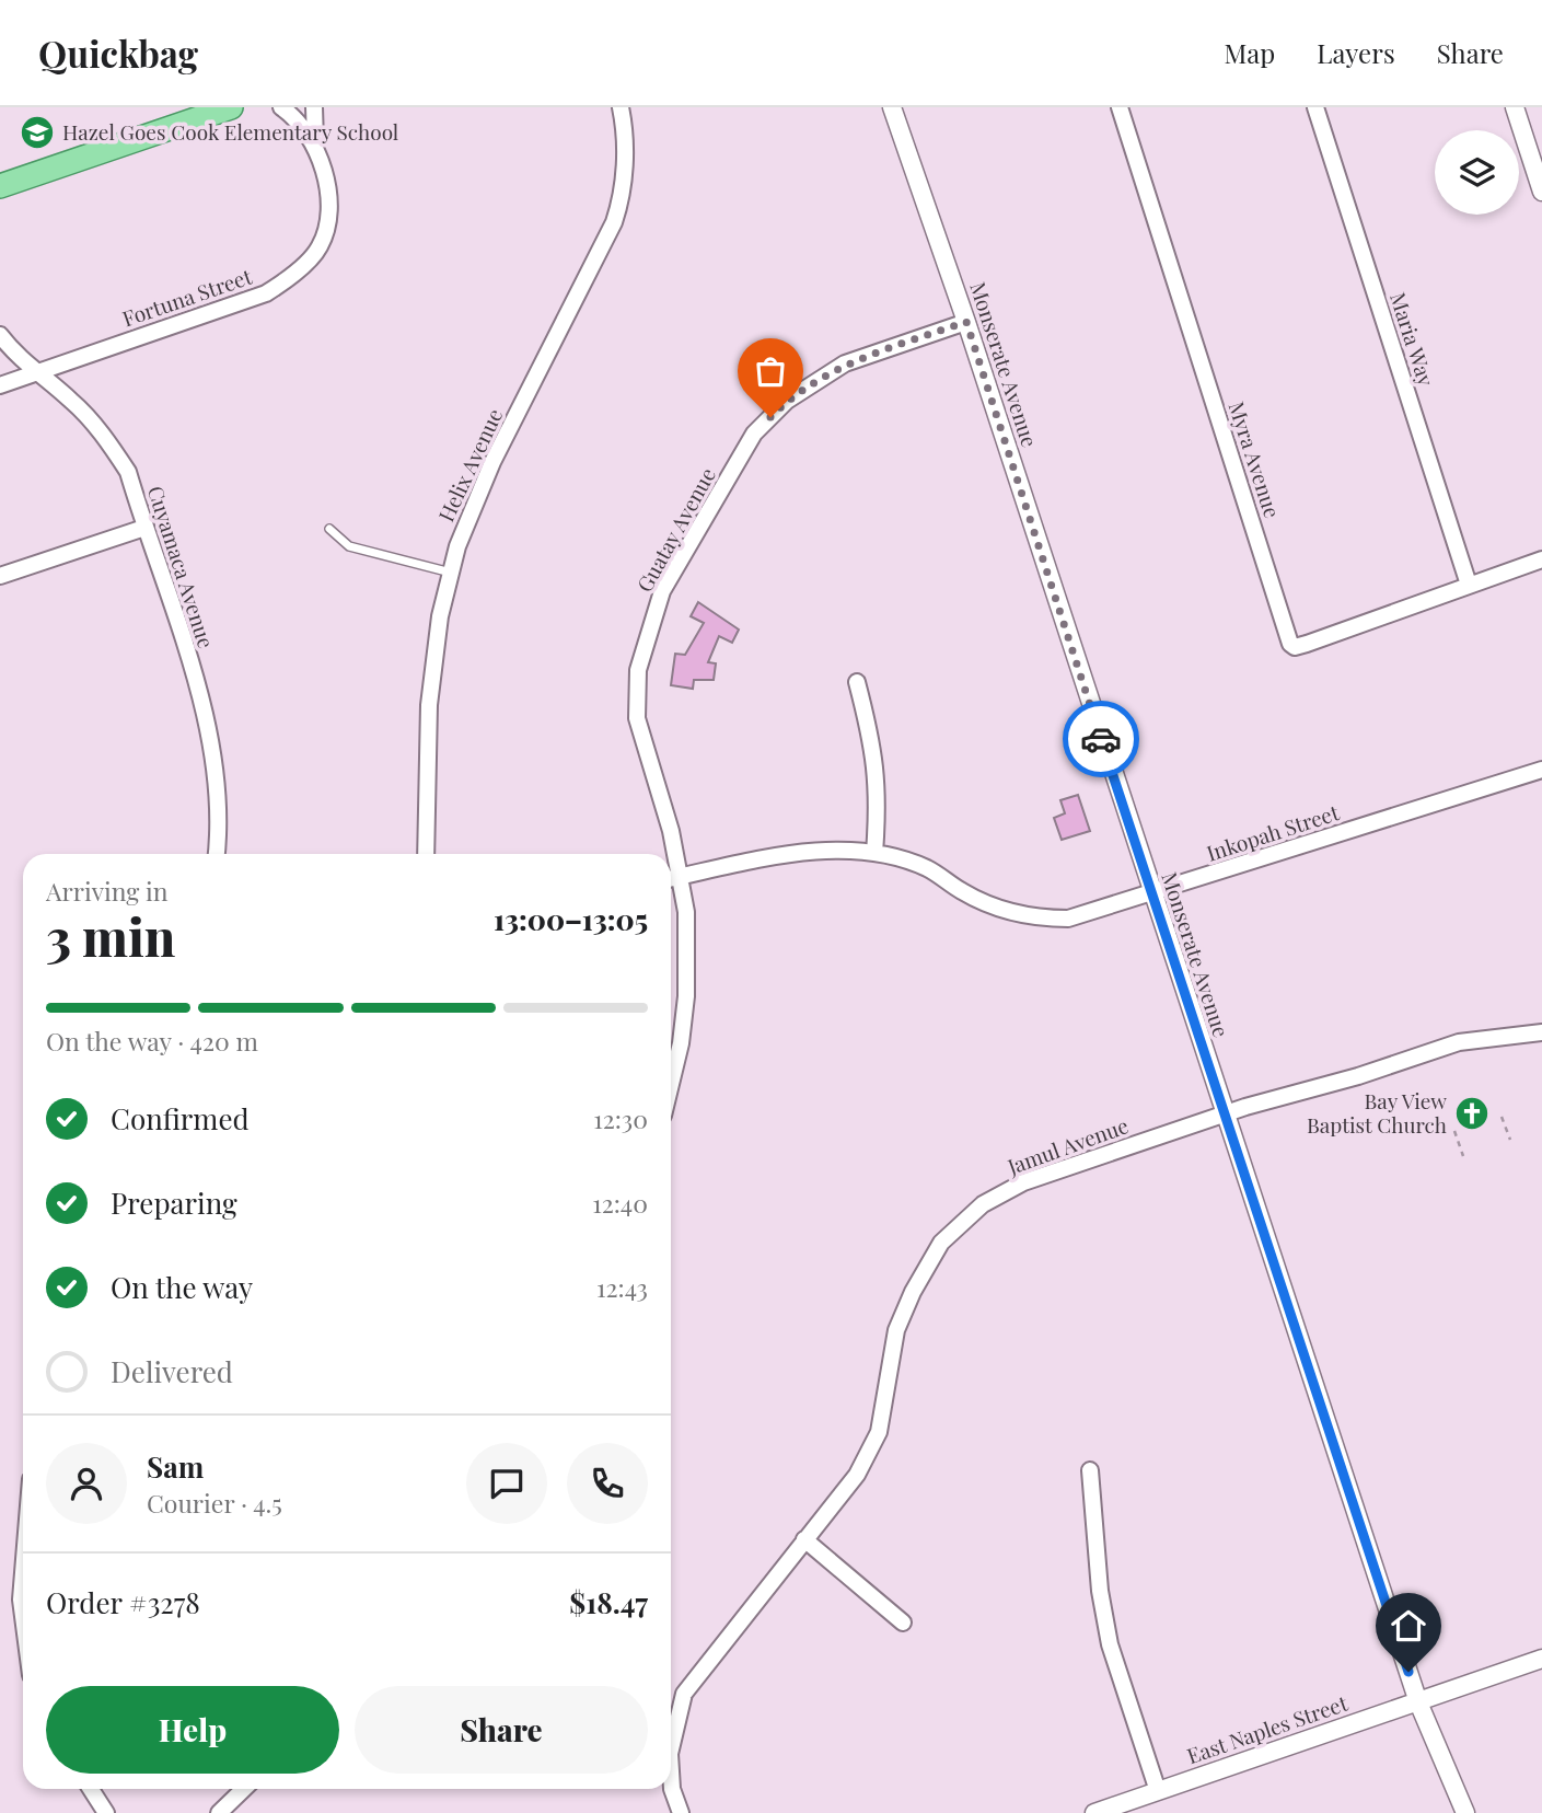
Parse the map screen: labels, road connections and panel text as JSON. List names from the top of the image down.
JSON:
{
  "streets": {
    "street": [
      "Fortuna Street",
      "Maria Way",
      "Monserate Avenue",
      "Myra Avenue",
      "Helix Avenue",
      "Guatay Avenue",
      "Cuyamaca Avenue",
      "Inkopah Street",
      "Jamul Avenue",
      "East Naples Street"
    ]
  },
  "crossings": [
    ["Fortuna Street", "Cuyamaca Avenue"],
    ["Maria Way", "Myra Avenue"],
    ["Monserate Avenue", "Guatay Avenue"],
    ["Monserate Avenue", "Inkopah Street"],
    ["Monserate Avenue", "Jamul Avenue"],
    ["Monserate Avenue", "East Naples Street"],
    ["Guatay Avenue", "Inkopah Street"]
  ],
  "places": {
    "school or university": ["Hazel Goes Cook Elementary School"],
    "church": ["Bay View Baptist Church"]
  },
  "page": {
    "header": "Quickbag",
    "nav": ["Map", "Layers", "Share"],
    "heading": ["3 min", "Arriving in", "13:00–13:05"],
    "panel": [
      "Sam",
      "Courier · 4.5",
      "Order #3278",
      "$18.47"
    ],
    "bar": "On the way · 420 m",
    "list": [
      ["Confirmed", "12:30"],
      ["Preparing", "12:40"],
      ["On the way", "12:43"],
      "Delivered"
    ],
    "buttons": ["Help", "Share"]
  }
}
